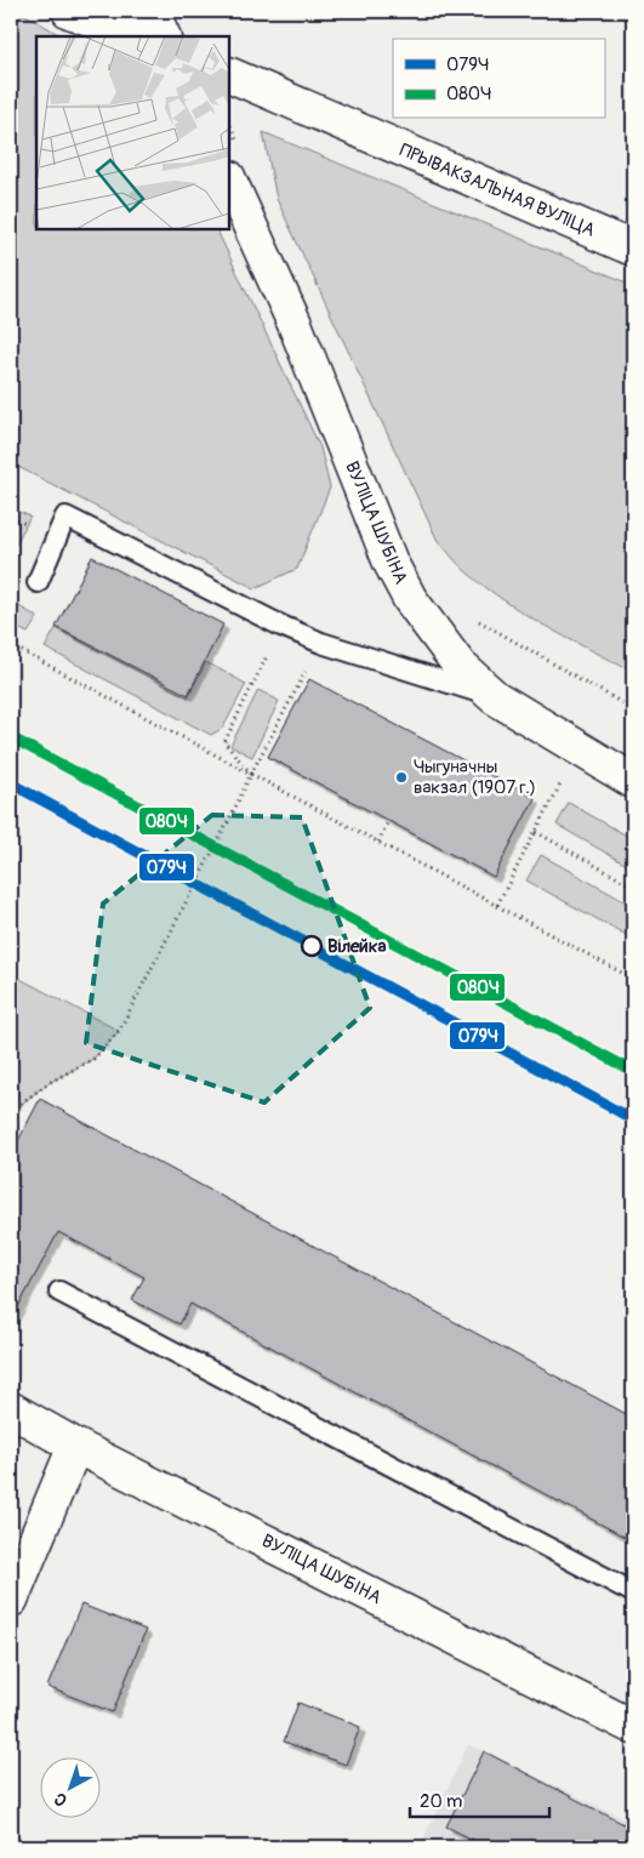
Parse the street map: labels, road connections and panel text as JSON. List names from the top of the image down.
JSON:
{
  "streets": {
    "street": ["ПРЫВАКЗАЛЬНАЯ ВУЛІЦА", "ВУЛІЦА ШУБІНА"]
  },
  "places": ["Чыгуначны вакзал (1907 г.)", "Вілейка"],
  "lines": ["transit line 080Ч", "transit line 079Ч"],
  "legend": ["079Ч", "080Ч"],
  "scale_bar": "20 m",
  "north": "bottom left"
}
